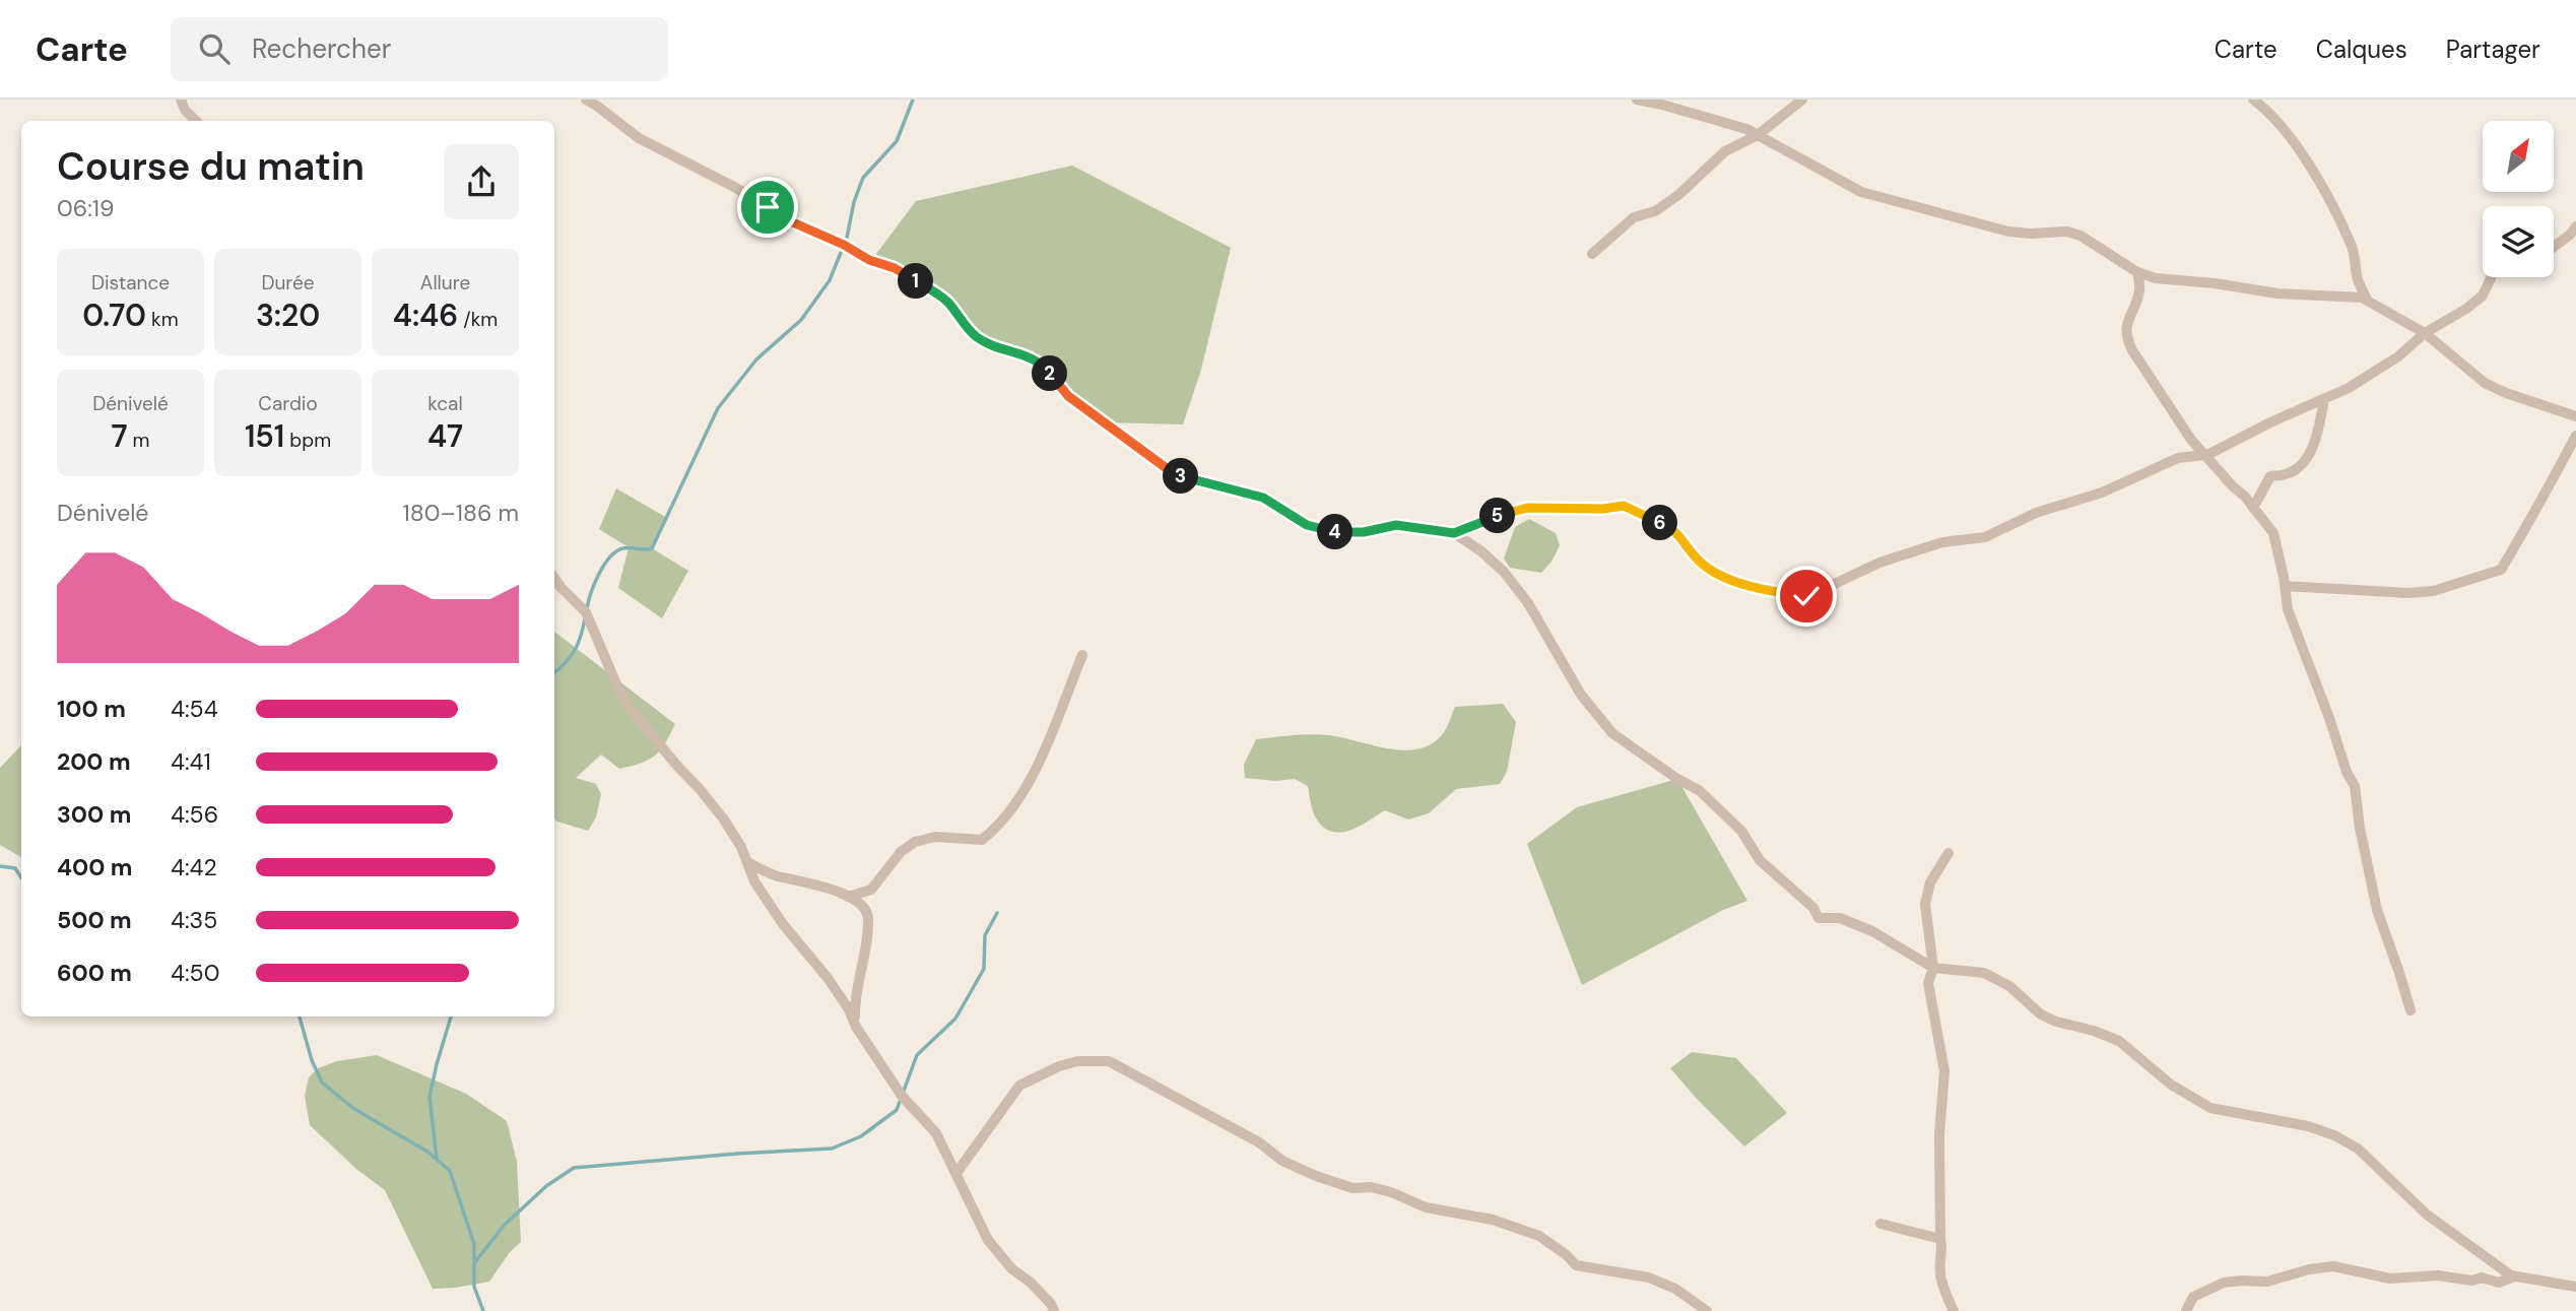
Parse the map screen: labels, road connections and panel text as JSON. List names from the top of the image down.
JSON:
{
  "north": "top right",
  "page": {
    "header": "Carte",
    "search": "Rechercher",
    "nav": ["Carte", "Calques", "Partager"],
    "heading": ["Course du matin", "06:19"],
    "stats": [
      ["Distance", "0.70 km"],
      ["Durée", "3:20"],
      ["Allure", "4:46 /km"],
      ["Dénivelé", "7 m"],
      ["Cardio", "151 bpm"],
      ["kcal", "47"]
    ],
    "pins": [
      "1",
      "2",
      "3",
      "5",
      "6",
      "4"
    ],
    "chart": ["Dénivelé", "180–186 m"],
    "list": [
      {
        "name": "100 m",
        "note": "4:54"
      },
      {
        "name": "200 m",
        "note": "4:41"
      },
      {
        "name": "300 m",
        "note": "4:56"
      },
      {
        "name": "400 m",
        "note": "4:42"
      },
      {
        "name": "500 m",
        "note": "4:35"
      },
      {
        "name": "600 m",
        "note": "4:50"
      }
    ]
  }
}
